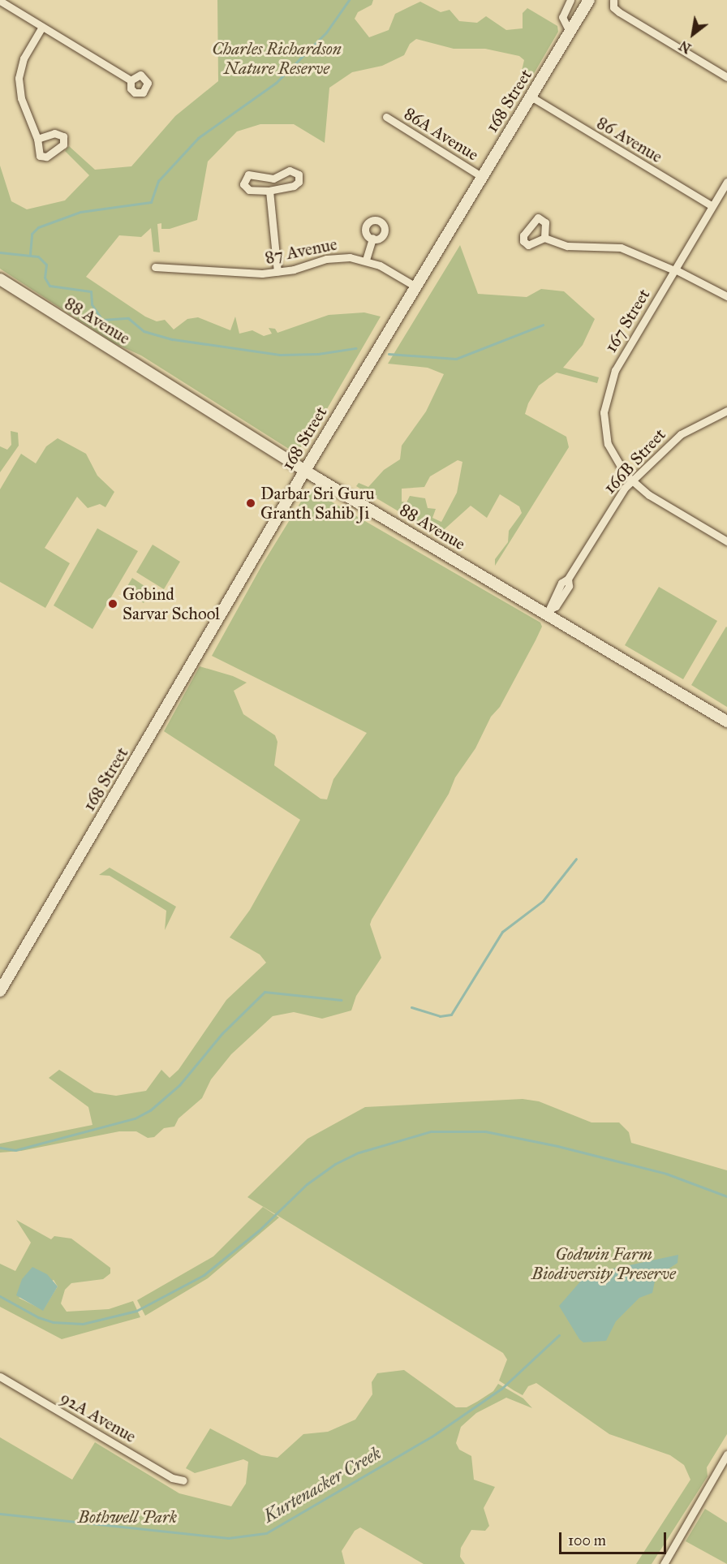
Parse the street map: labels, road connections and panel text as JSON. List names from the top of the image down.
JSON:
{
  "streets": {
    "main road": ["168 Street", "88 Avenue"],
    "street": [
      "86A Avenue",
      "86 Avenue",
      "87 Avenue",
      "167 Street",
      "166B Street",
      "92A Avenue"
    ]
  },
  "crossings": [
    ["168 Street", "86A Avenue"],
    ["168 Street", "86 Avenue"],
    ["168 Street", "87 Avenue"],
    ["168 Street", "88 Avenue"],
    ["86 Avenue", "167 Street"],
    ["88 Avenue", "166B Street"],
    ["167 Street", "166B Street"]
  ],
  "water": ["Kurtenacker Creek"],
  "parks": ["Charles Richardson Nature Reserve", "Godwin Farm Biodiversity Preserve", "Bothwell Park"],
  "places": ["Darbar Sri Guru Granth Sahib Ji", "Gobind Sarvar School"],
  "scale_bar": "100 m",
  "north": "bottom left"
}
